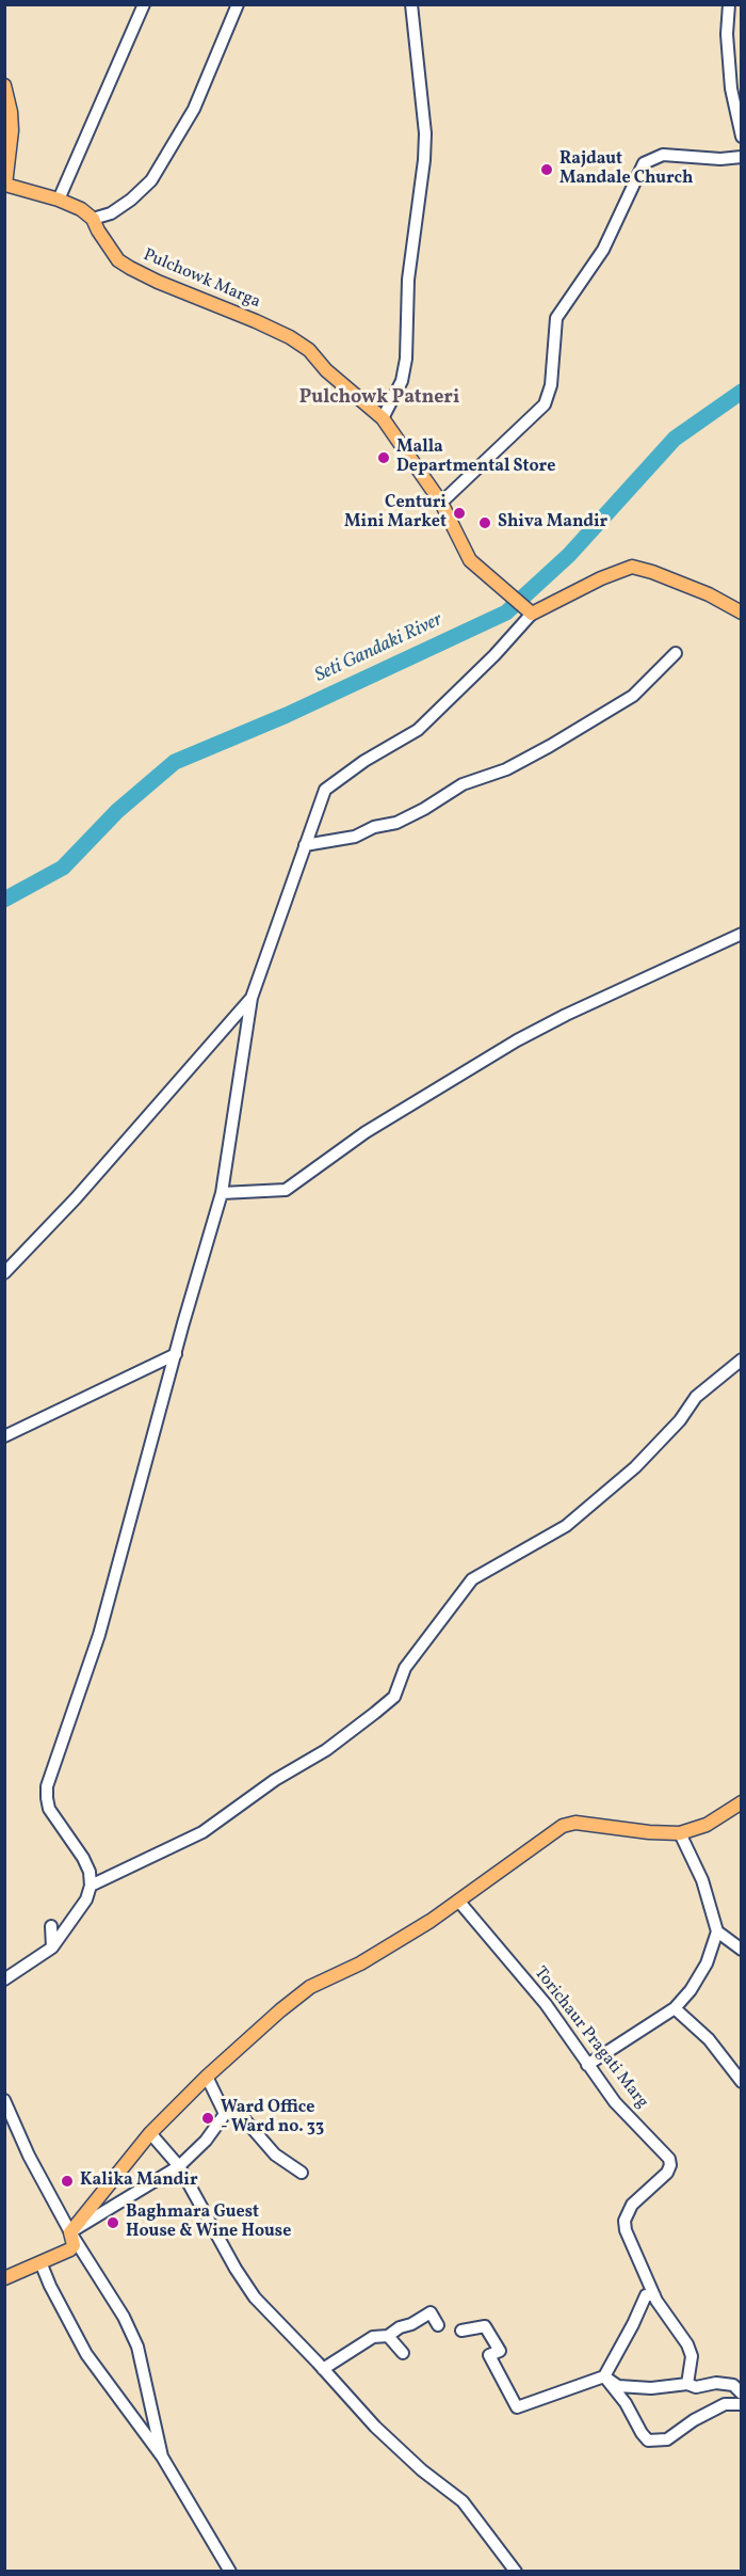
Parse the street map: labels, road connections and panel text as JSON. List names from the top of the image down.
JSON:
{
  "streets": {
    "main road": ["Pulchowk Marga"],
    "street": ["Torichaur Pragati Marg"]
  },
  "districts": ["Pulchowk Patneri"],
  "water": ["Seti Gandaki River"],
  "places": [
    "Rajdaut Mandale Church",
    "Malla Departmental Store",
    "Centuri Mini Market",
    "Shiva Mandir",
    "Ward Office - Ward no. 33",
    "Kalika Mandir",
    "Baghmara Guest House & Wine House"
  ]
}
